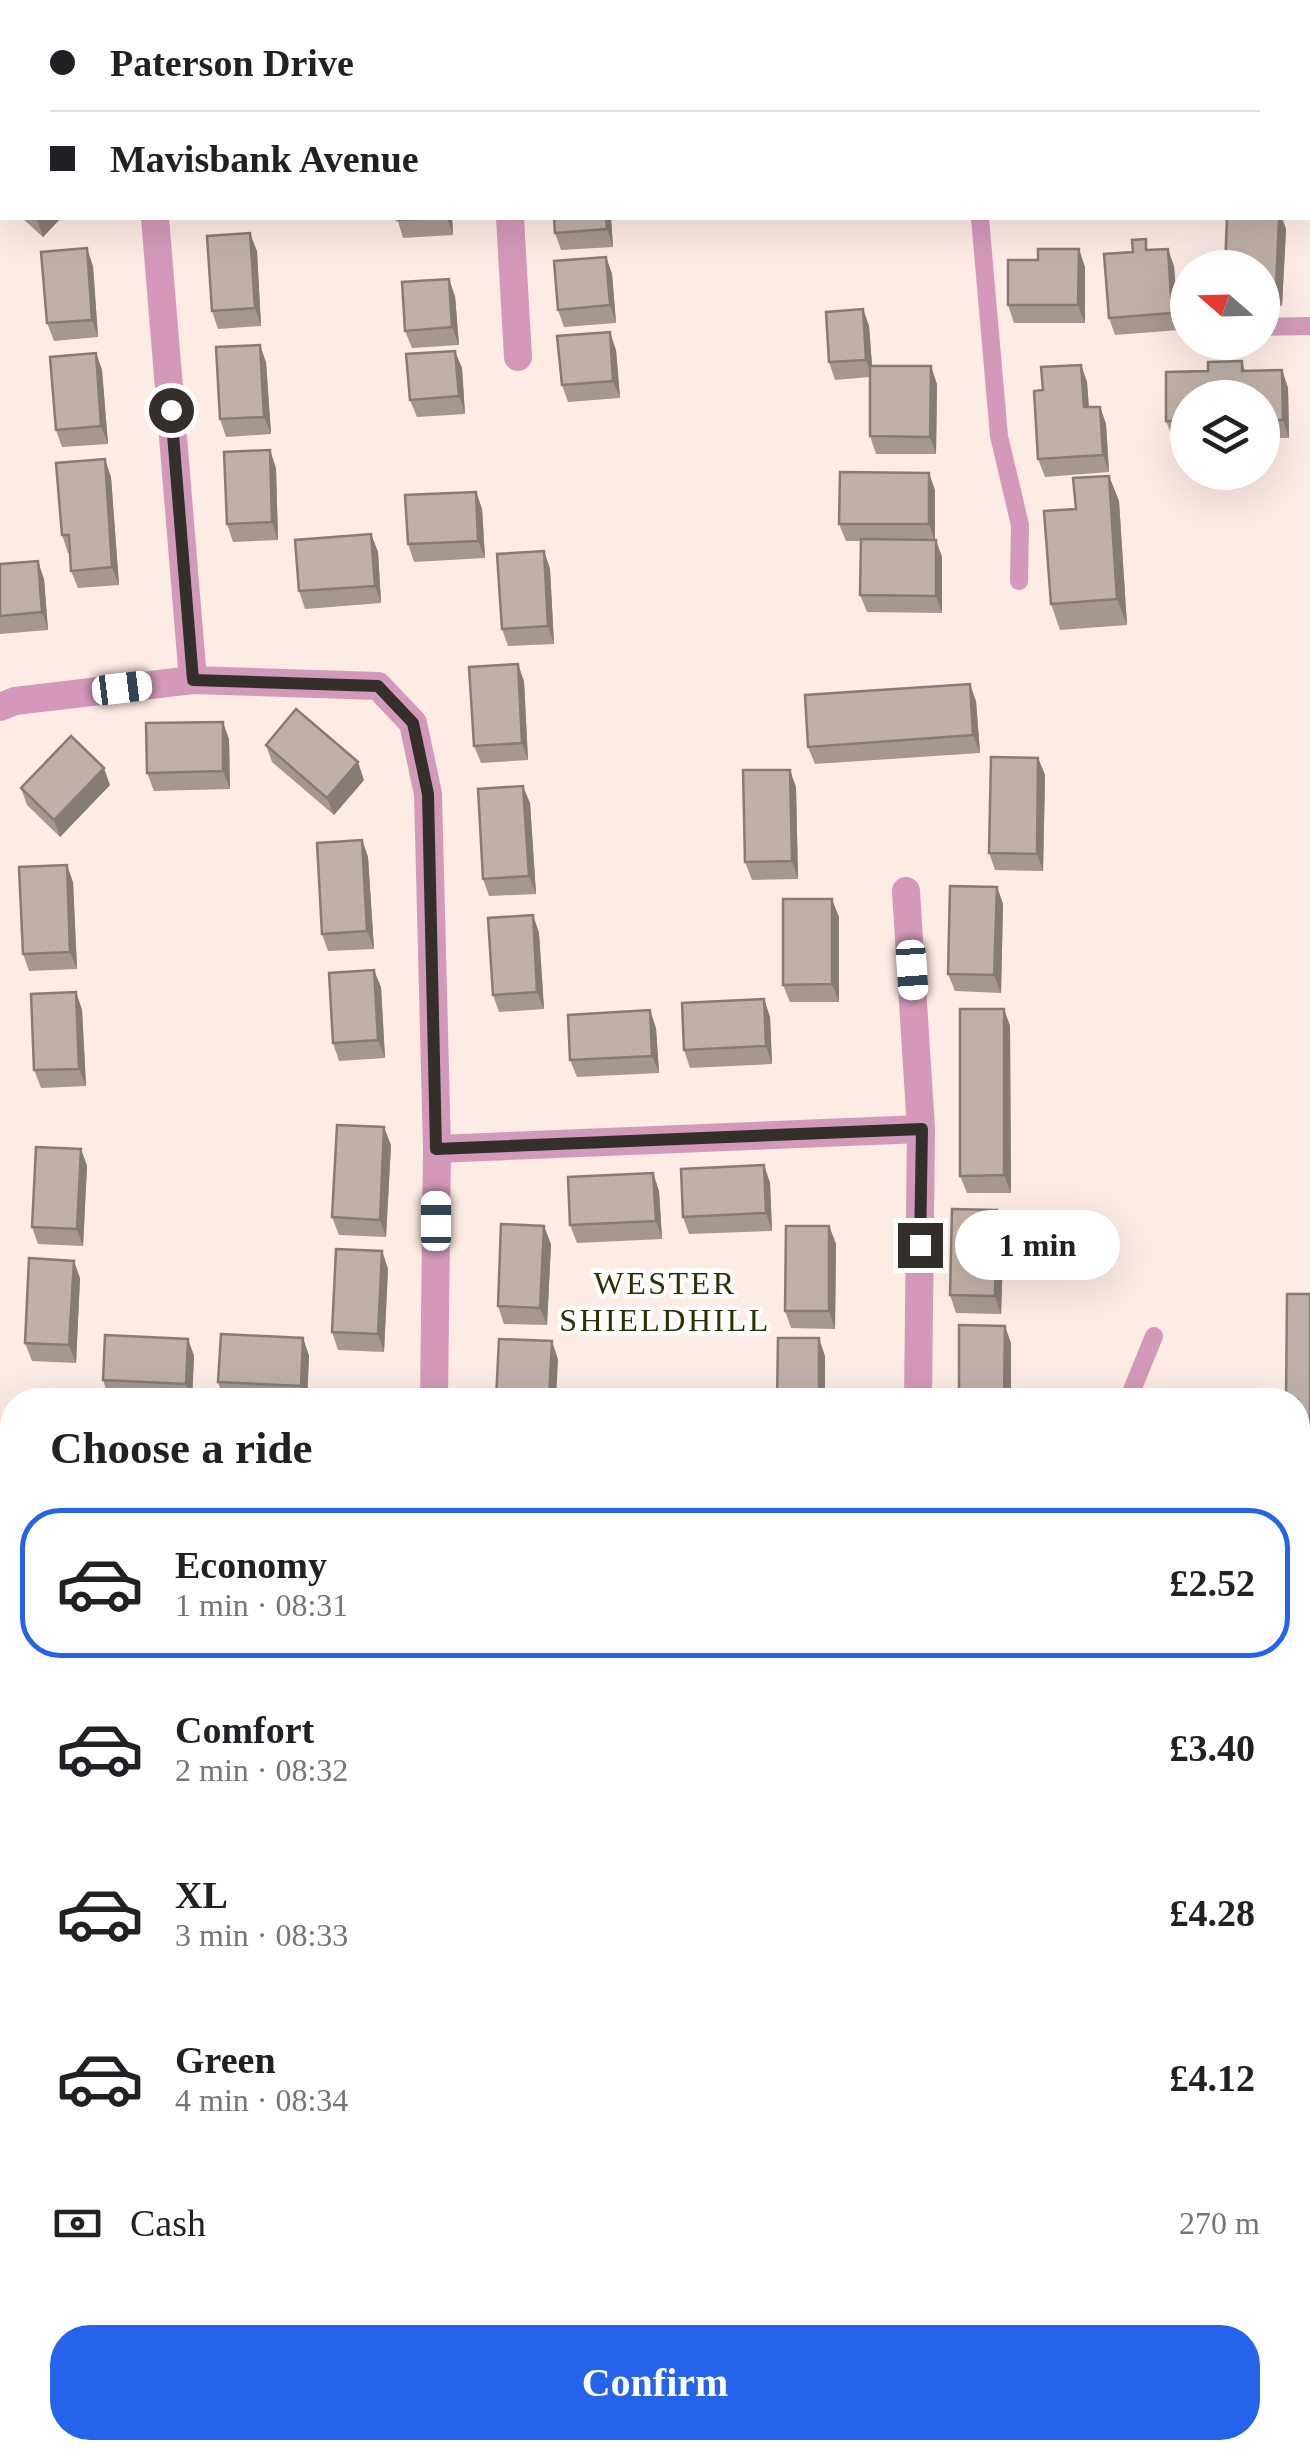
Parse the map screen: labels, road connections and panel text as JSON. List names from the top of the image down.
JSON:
{
  "districts": ["WESTER SHIELDHILL"],
  "north": "left",
  "page": {
    "banner": ["Paterson Drive", "Mavisbank Avenue"],
    "bubble": "1 min",
    "heading": "Choose a ride",
    "list": [
      {
        "name": "Economy",
        "note": "1 min · 08:31",
        "value": "£2.52"
      },
      {
        "name": "Comfort",
        "note": "2 min · 08:32",
        "value": "£3.40"
      },
      {
        "name": "XL",
        "note": "3 min · 08:33",
        "value": "£4.28"
      },
      {
        "name": "Green",
        "note": "4 min · 08:34",
        "value": "£4.12"
      }
    ],
    "pay": ["Cash", "270 m"],
    "buttons": "Confirm"
  }
}
